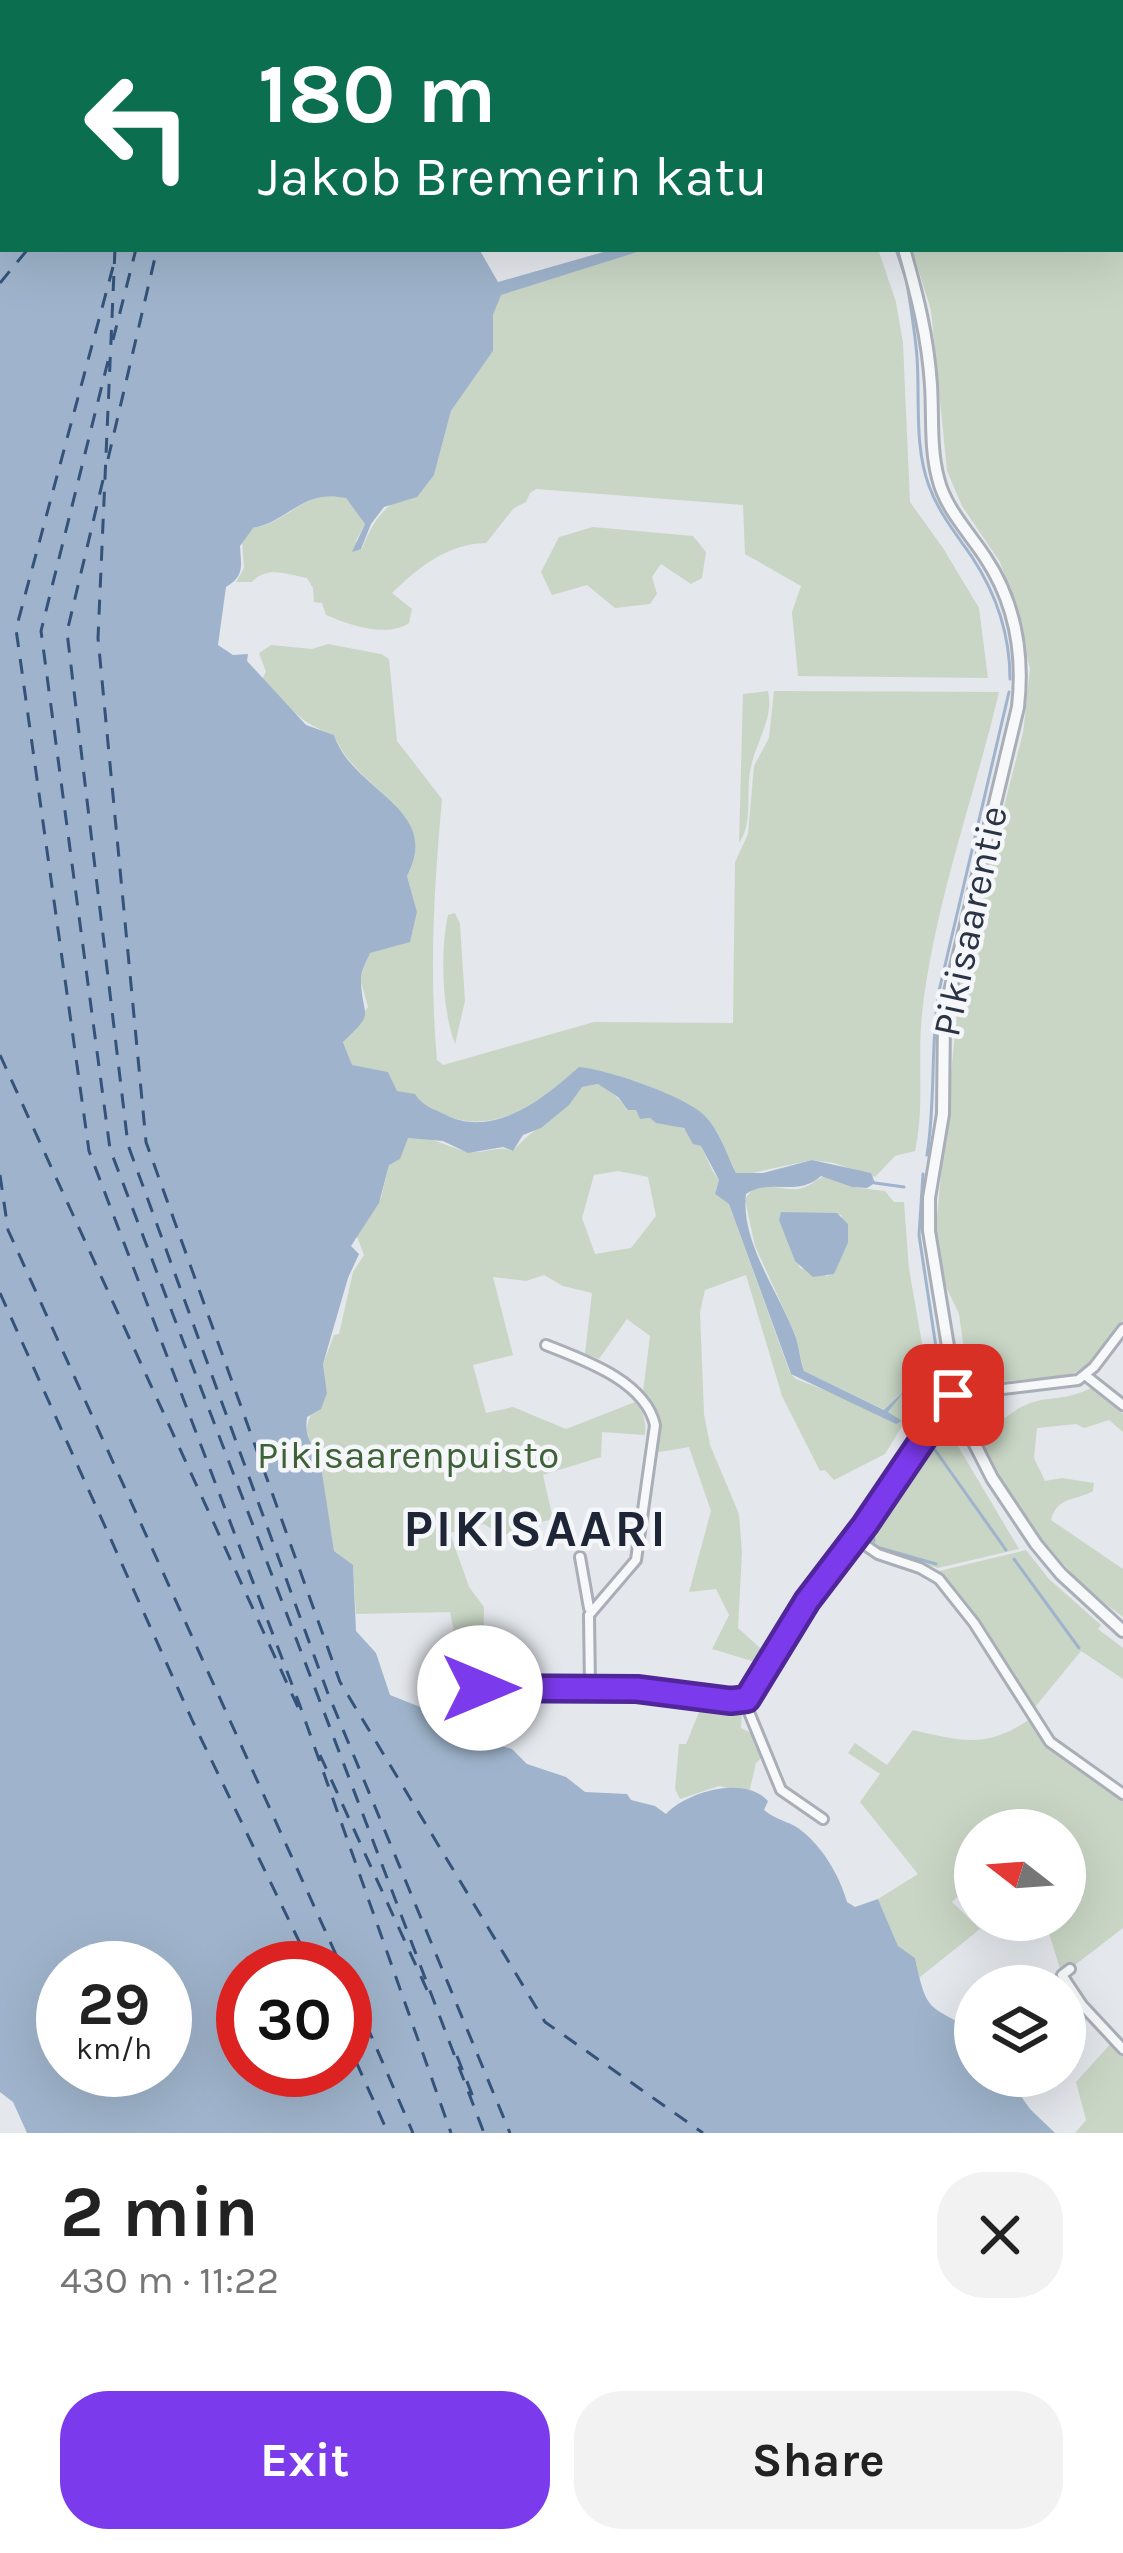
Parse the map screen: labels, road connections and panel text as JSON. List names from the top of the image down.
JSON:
{
  "streets": {
    "street": ["Pikisaarentie"]
  },
  "districts": ["PIKISAARI"],
  "parks": ["Pikisaarenpuisto"],
  "north": "left",
  "page": {
    "turn": ["180 m", "Jakob Bremerin katu"],
    "speed": "29 km/h",
    "limit": "30",
    "heading": ["2 min", "430 m · 11:22"],
    "buttons": ["Exit", "Share"]
  }
}
